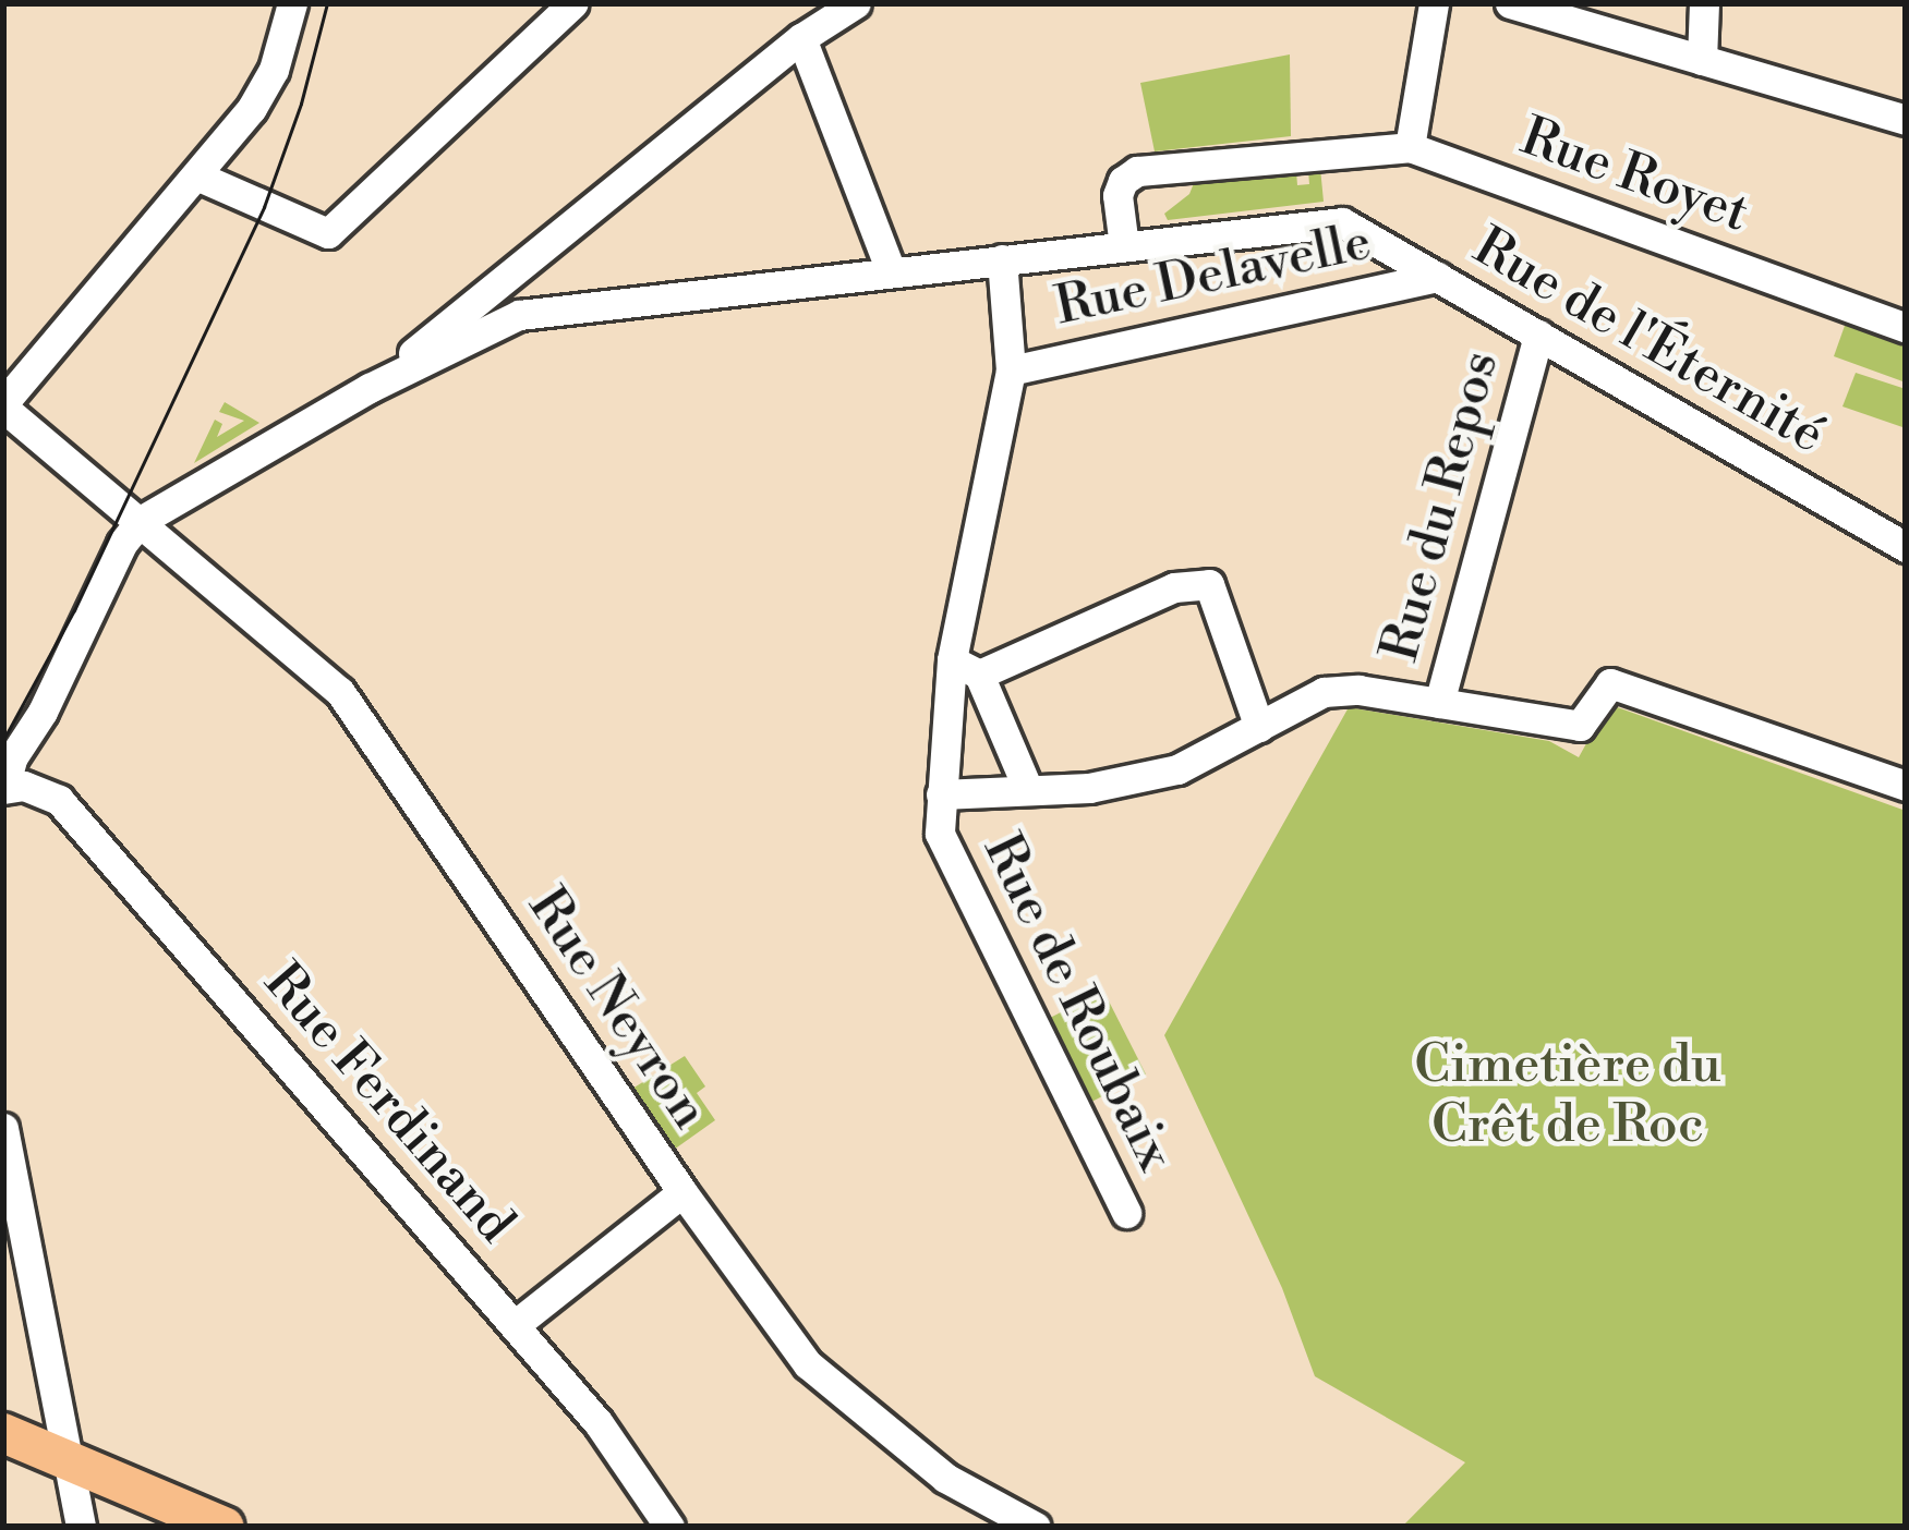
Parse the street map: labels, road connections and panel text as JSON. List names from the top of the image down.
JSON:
{
  "streets": {
    "street": [
      "Rue Royet",
      "Rue Delavelle",
      "Rue de l'Éternité",
      "Rue du Repos",
      "Rue de Roubaix",
      "Rue Neyron",
      "Rue Ferdinand"
    ]
  },
  "crossings": [
    ["Rue Royet", "Rue de l'Éternité"],
    ["Rue Delavelle", "Rue de l'Éternité"],
    ["Rue Delavelle", "Rue de Roubaix"],
    ["Rue de l'Éternité", "Rue du Repos"]
  ],
  "parks": ["Cimetière du Crêt de Roc"]
}
